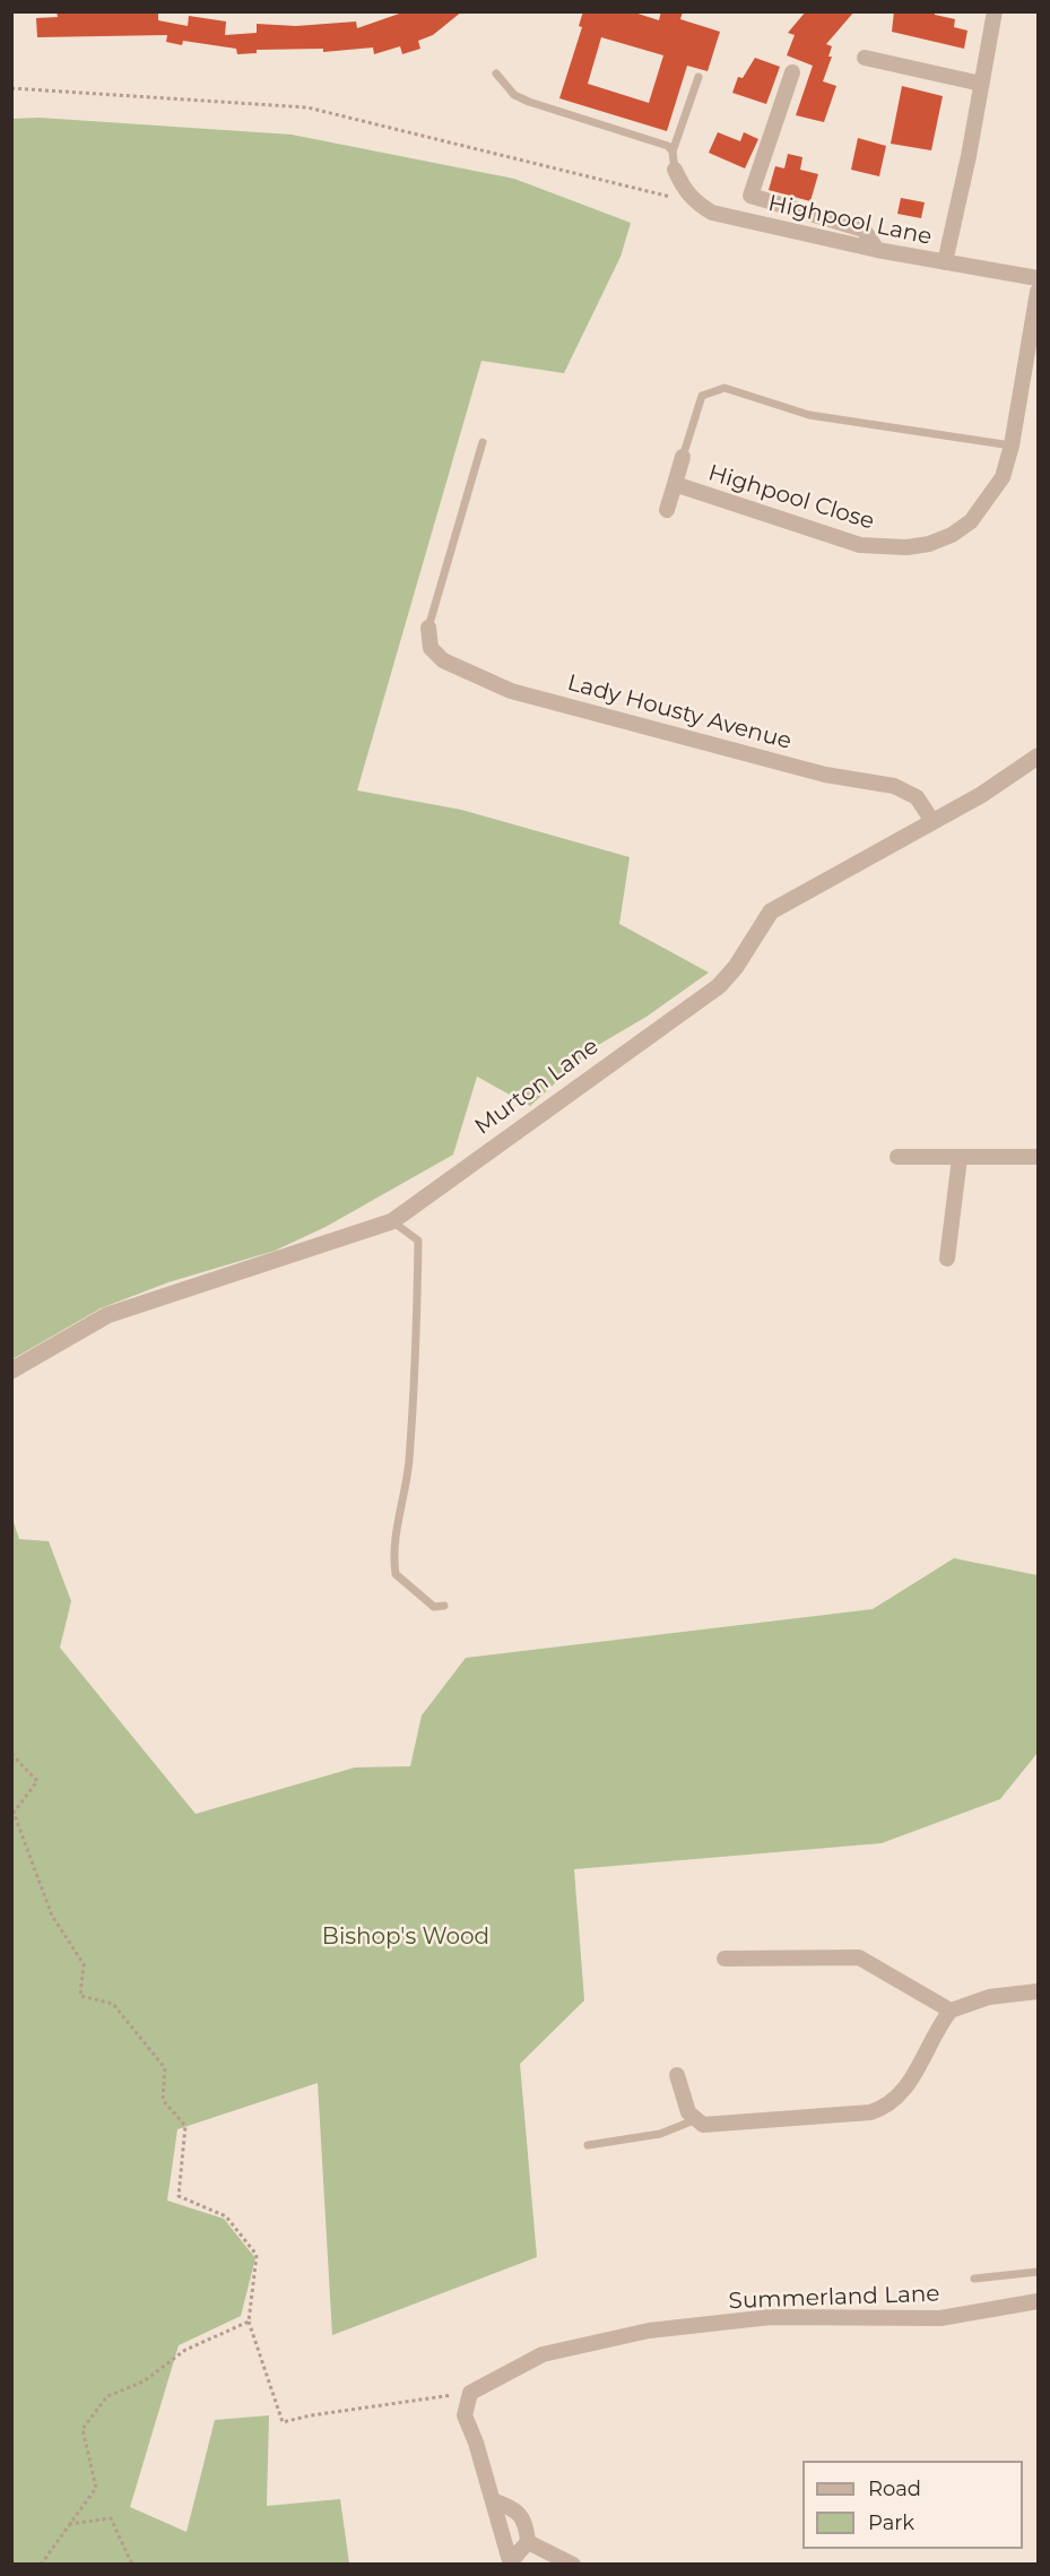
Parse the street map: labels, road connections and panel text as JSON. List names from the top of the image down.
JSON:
{
  "streets": {
    "street": [
      "Highpool Lane",
      "Highpool Close",
      "Lady Housty Avenue",
      "Murton Lane",
      "Summerland Lane"
    ]
  },
  "crossings": [
    ["Lady Housty Avenue", "Murton Lane"]
  ],
  "parks": ["Bishop's Wood"],
  "legend": ["Road", "Park"]
}
